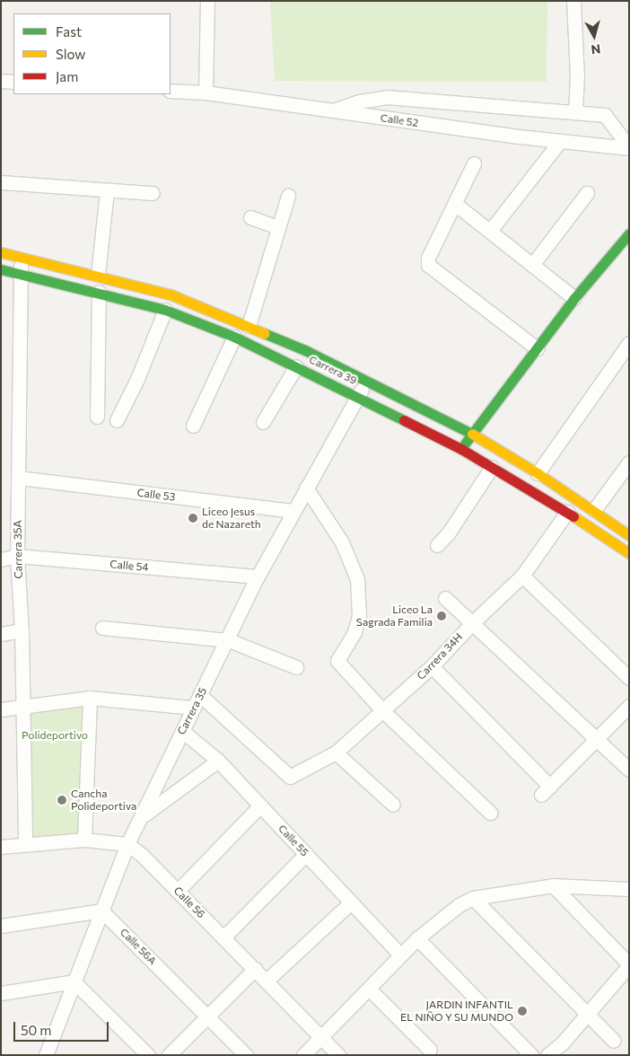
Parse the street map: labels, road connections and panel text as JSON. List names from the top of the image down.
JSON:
{
  "streets": {
    "main road": ["Carrera 39"],
    "street": [
      "Calle 52",
      "Calle 53",
      "Carrera 35A",
      "Calle 54",
      "Carrera 34H",
      "Carrera 35",
      "Calle 55",
      "Calle 56",
      "Calle 56A"
    ]
  },
  "crossings": [
    ["Carrera 39", "Carrera 35A"],
    ["Carrera 39", "Carrera 34H"],
    ["Carrera 39", "Carrera 35"],
    ["Calle 53", "Carrera 35A"],
    ["Calle 53", "Carrera 35"],
    ["Carrera 35A", "Calle 54"],
    ["Calle 54", "Carrera 35"],
    ["Carrera 34H", "Carrera 35"],
    ["Carrera 35", "Calle 55"],
    ["Carrera 35", "Calle 56"],
    ["Carrera 35", "Calle 56A"]
  ],
  "parks": ["Polideportivo"],
  "places": [
    "Liceo Jesus de Nazareth",
    "Liceo La Sagrada Familia",
    "Cancha Polideportiva",
    "JARDIN INFANTIL EL NIÑO Y SU MUNDO"
  ],
  "legend": ["Fast", "Slow", "Jam"],
  "scale_bar": "50 m",
  "north": "bottom"
}
